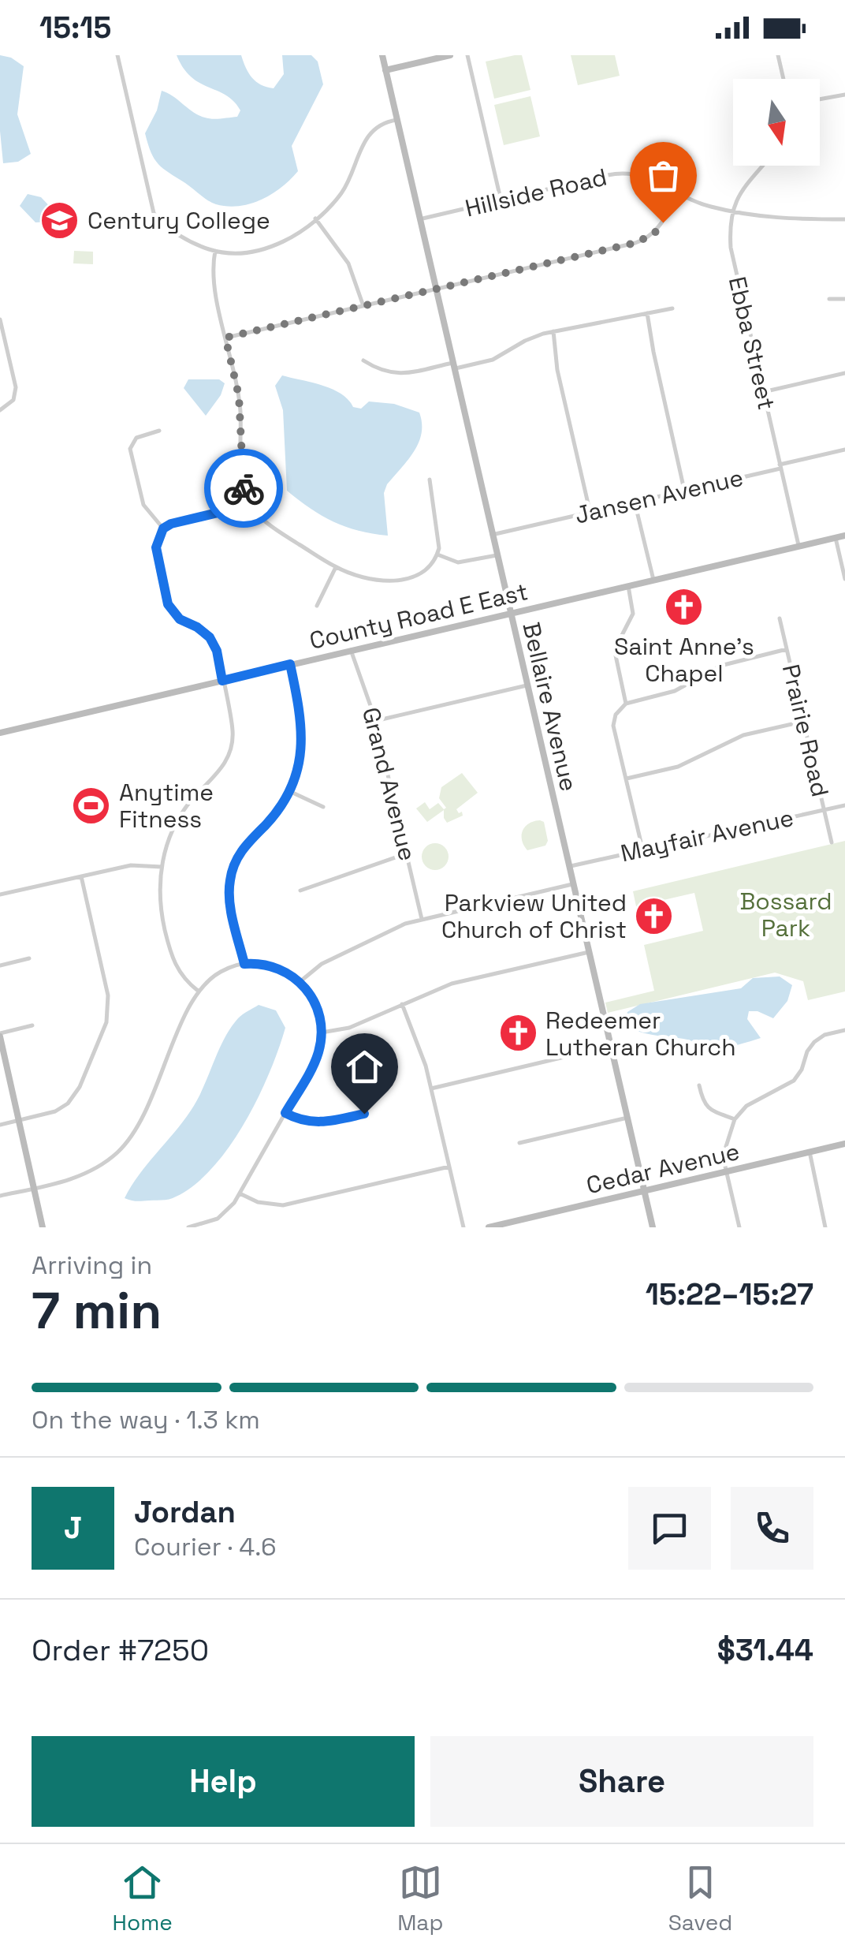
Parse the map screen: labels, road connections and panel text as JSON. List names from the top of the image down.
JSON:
{
  "streets": {
    "street": [
      "Hillside Road",
      "Ebba Street",
      "Jansen Avenue",
      "County Road E East",
      "Bellaire Avenue",
      "Prairie Road",
      "Grand Avenue",
      "Mayfair Avenue",
      "Cedar Avenue"
    ]
  },
  "crossings": [
    ["Hillside Road", "Ebba Street"],
    ["Hillside Road", "Bellaire Avenue"],
    ["Ebba Street", "Jansen Avenue"],
    ["Ebba Street", "County Road E East"],
    ["Jansen Avenue", "Bellaire Avenue"],
    ["County Road E East", "Bellaire Avenue"],
    ["County Road E East", "Grand Avenue"],
    ["Bellaire Avenue", "Mayfair Avenue"],
    ["Bellaire Avenue", "Cedar Avenue"],
    ["Prairie Road", "Mayfair Avenue"]
  ],
  "parks": ["Bossard Park"],
  "places": {
    "school or university": ["Century College"],
    "church": ["Saint Anne's Chapel", "Parkview United Church of Christ", "Redeemer Lutheran Church"],
    "sports": ["Anytime Fitness"]
  },
  "north": "bottom",
  "page": {
    "status": "15:15",
    "heading": ["7 min", "Arriving in", "15:22–15:27"],
    "panel": [
      "Jordan",
      "Courier · 4.6",
      "Order #7250",
      "$31.44"
    ],
    "bar": "On the way · 1.3 km",
    "round": "J",
    "buttons": ["Help", "Share"],
    "tabs": ["Home", "Map", "Saved"]
  }
}
